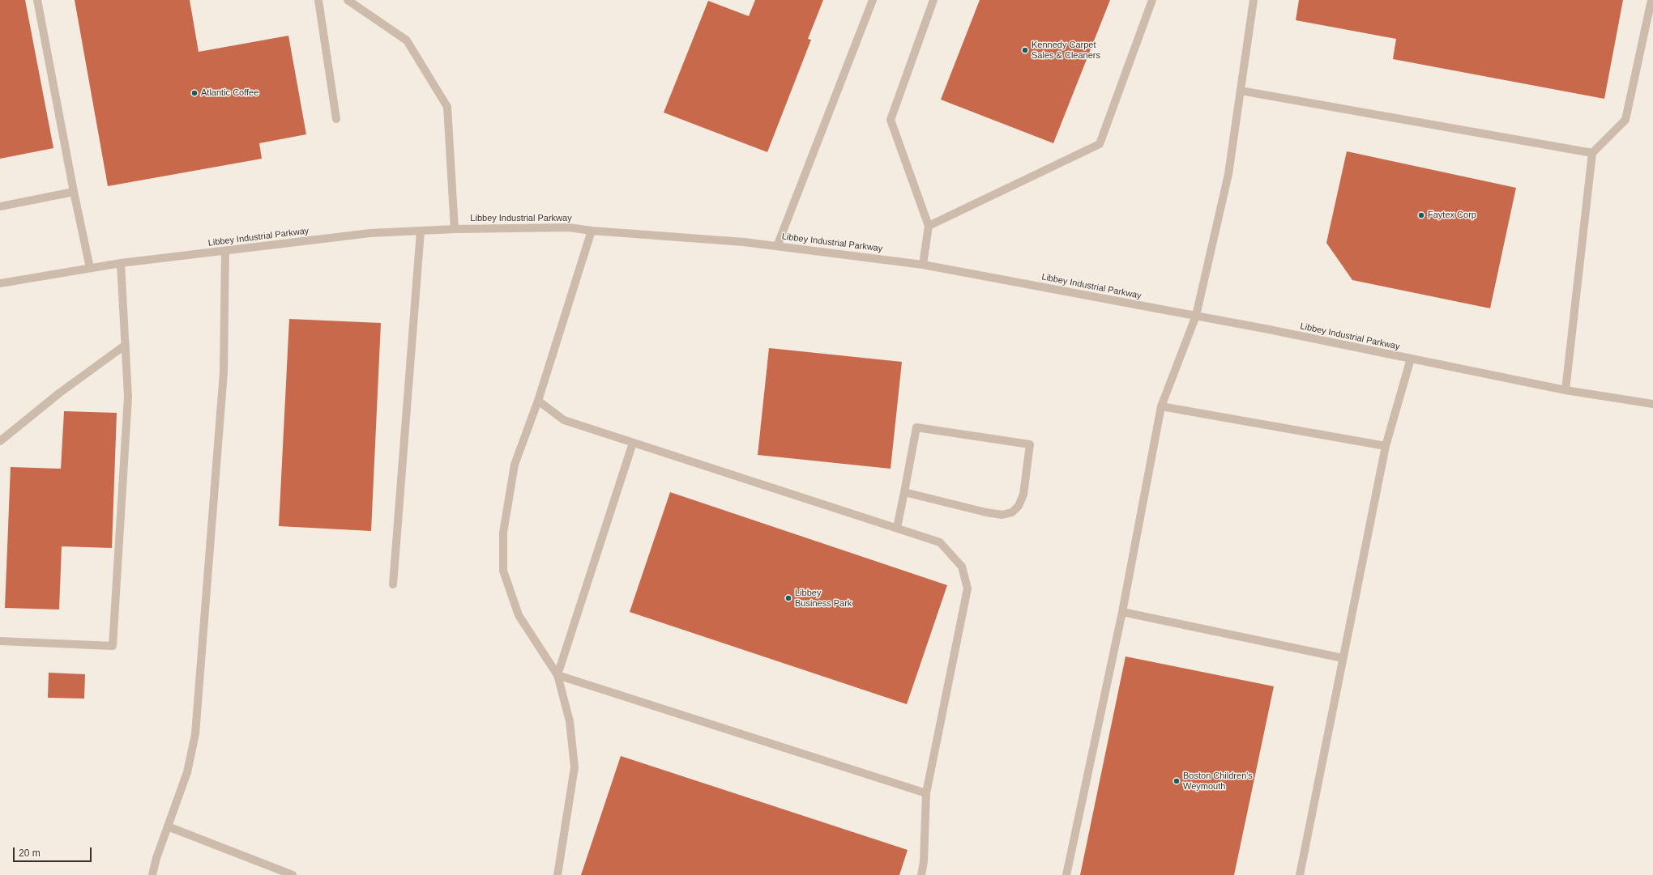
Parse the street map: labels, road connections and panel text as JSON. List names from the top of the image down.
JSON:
{
  "streets": {
    "street": ["Libbey Industrial Parkway"]
  },
  "places": [
    "Kennedy Carpet Sales & Cleaners",
    "Atlantic Coffee",
    "Faytex Corp",
    "Libbey Business Park",
    "Boston Children's Weymouth"
  ],
  "scale_bar": "20 m"
}
